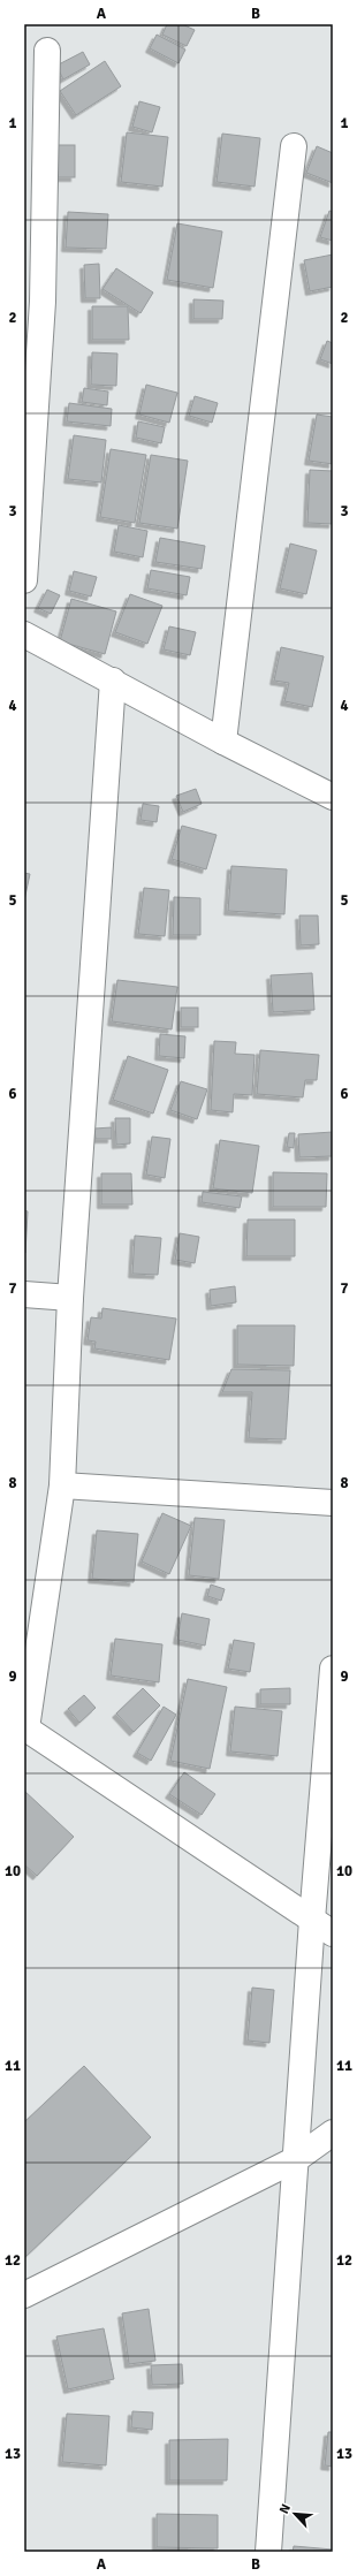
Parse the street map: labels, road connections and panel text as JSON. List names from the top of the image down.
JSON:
{
  "north": "top left",
  "grid": {
    "columns": ["A", "B"],
    "rows": [
      "1",
      "2",
      "3",
      "4",
      "5",
      "6",
      "7",
      "8",
      "9",
      "10",
      "11",
      "12",
      "13"
    ]
  }
}
